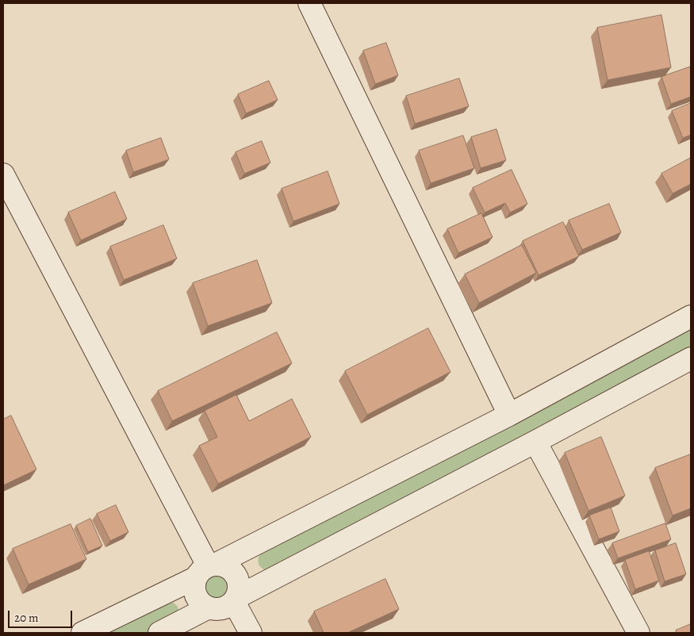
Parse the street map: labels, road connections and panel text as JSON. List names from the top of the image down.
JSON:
{
  "scale_bar": "20 m"
}
